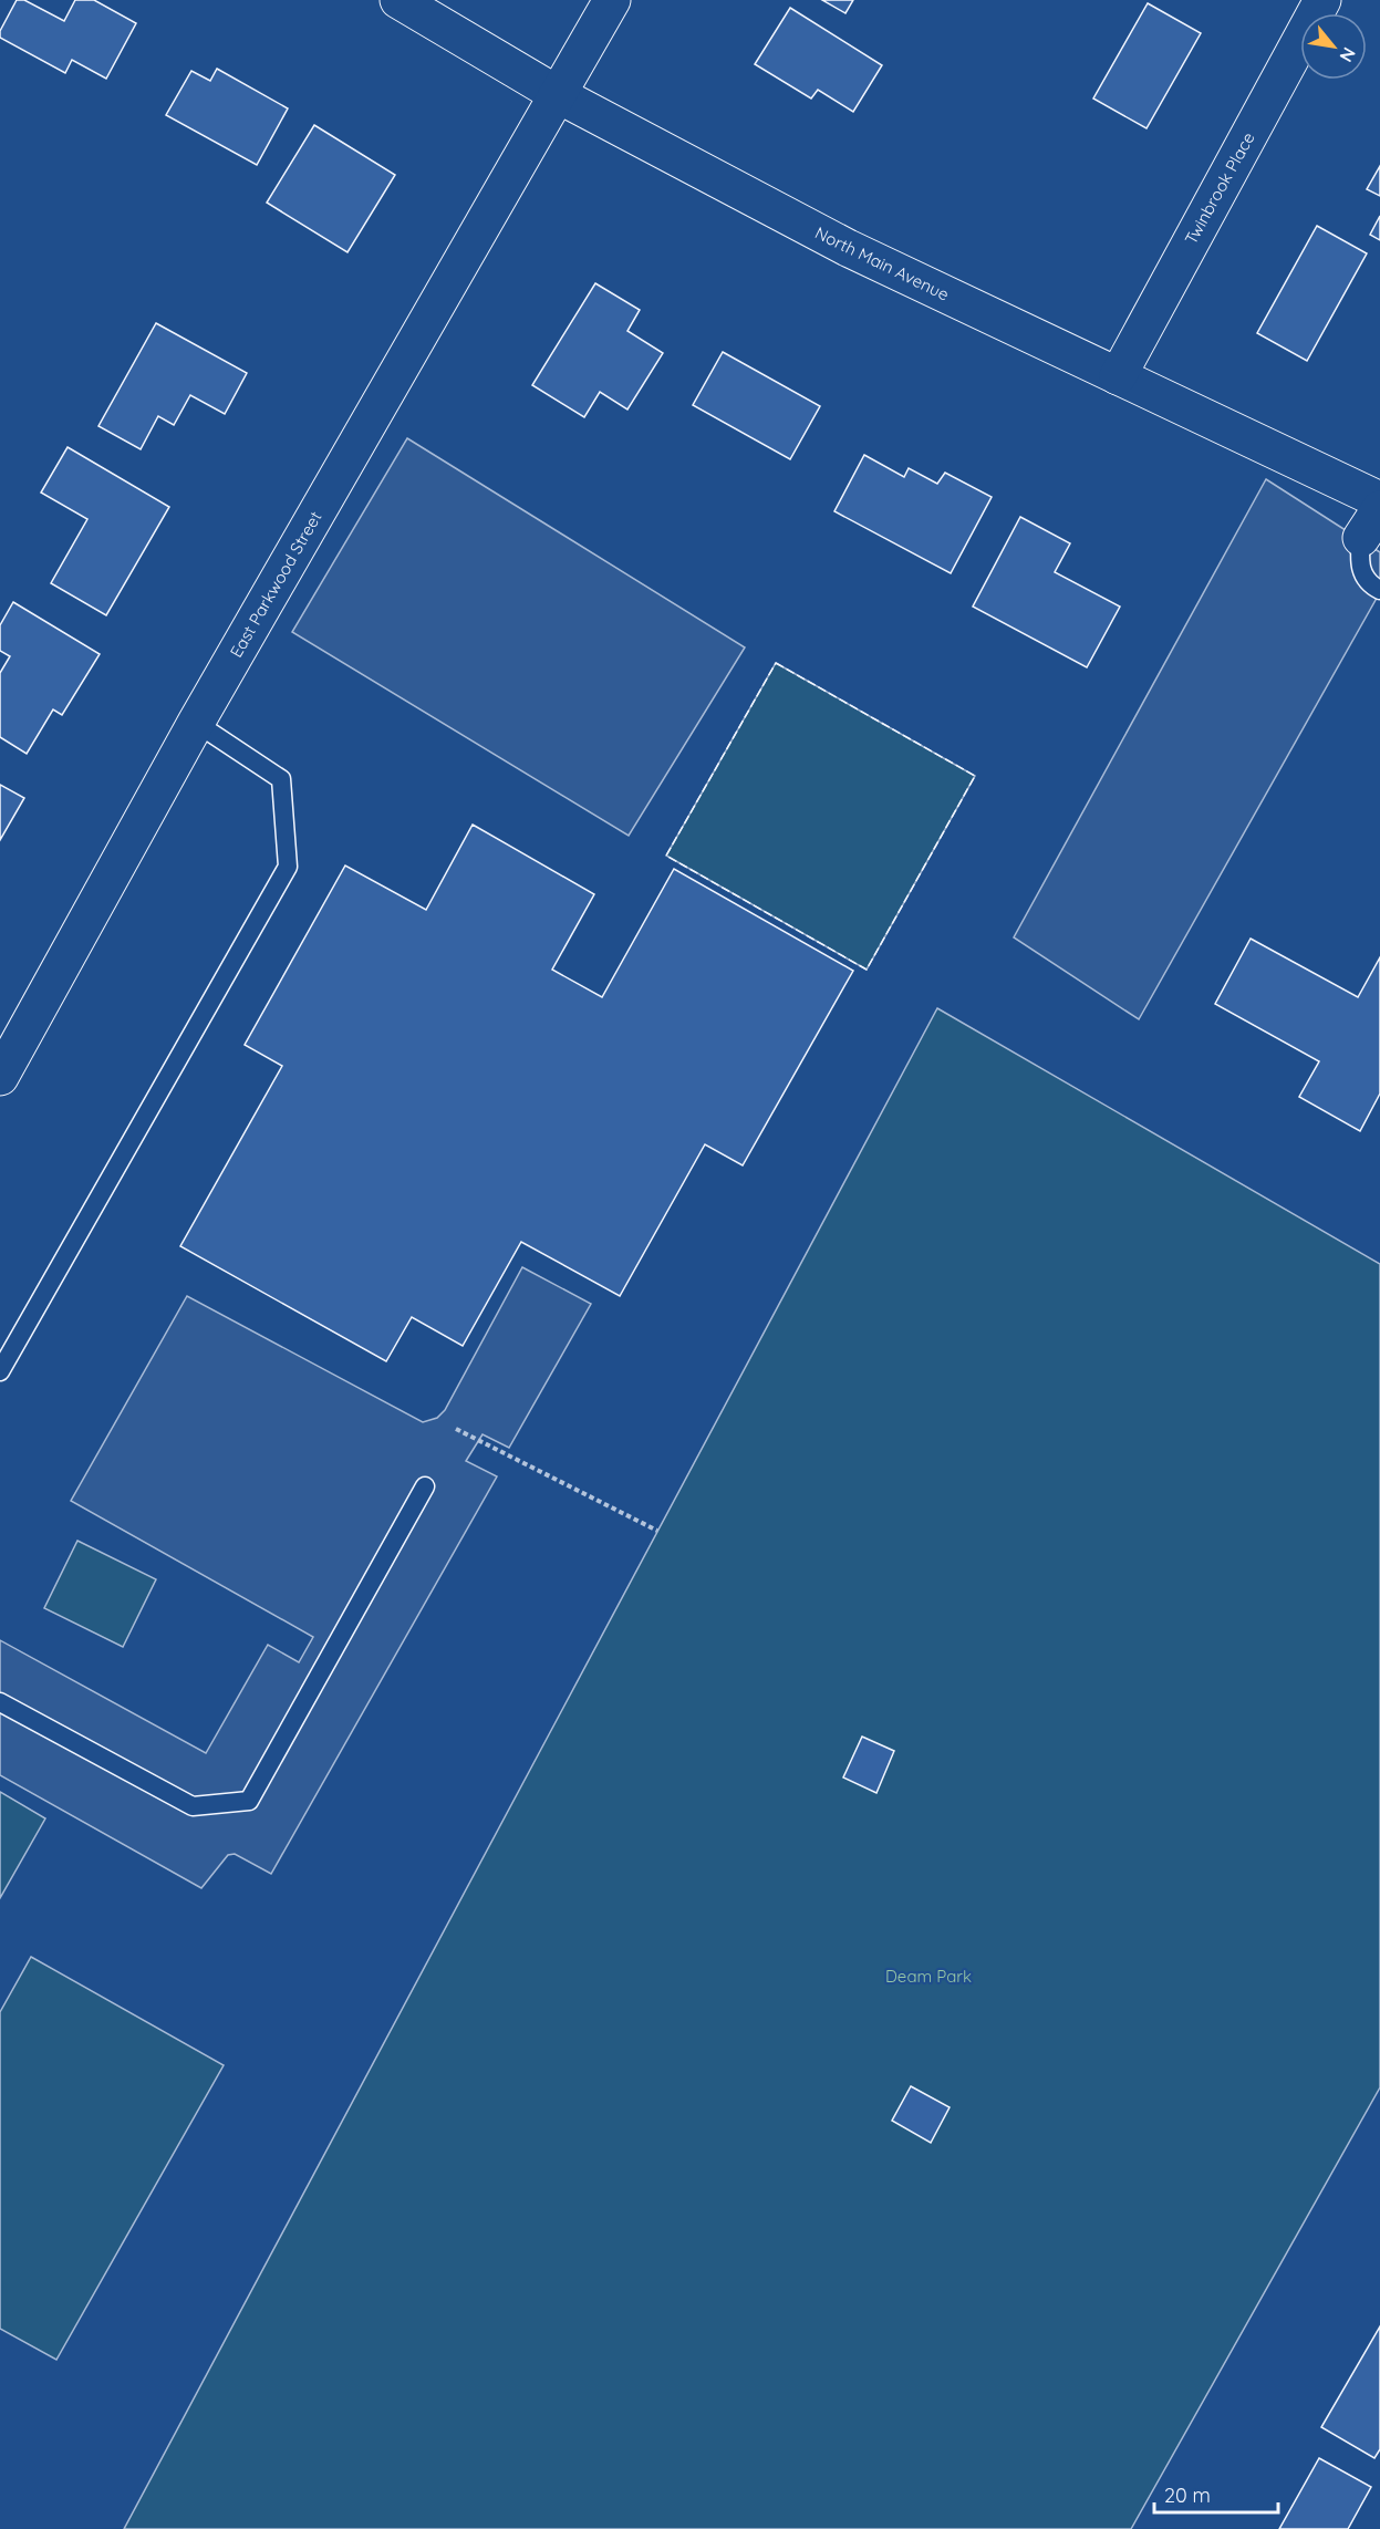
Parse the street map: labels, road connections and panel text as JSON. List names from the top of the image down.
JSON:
{
  "streets": {
    "street": ["Twinbrook Place", "North Main Avenue", "East Parkwood Street"]
  },
  "crossings": [
    ["Twinbrook Place", "North Main Avenue"],
    ["North Main Avenue", "East Parkwood Street"]
  ],
  "parks": ["Deam Park"],
  "scale_bar": "20 m",
  "north": "bottom right"
}
